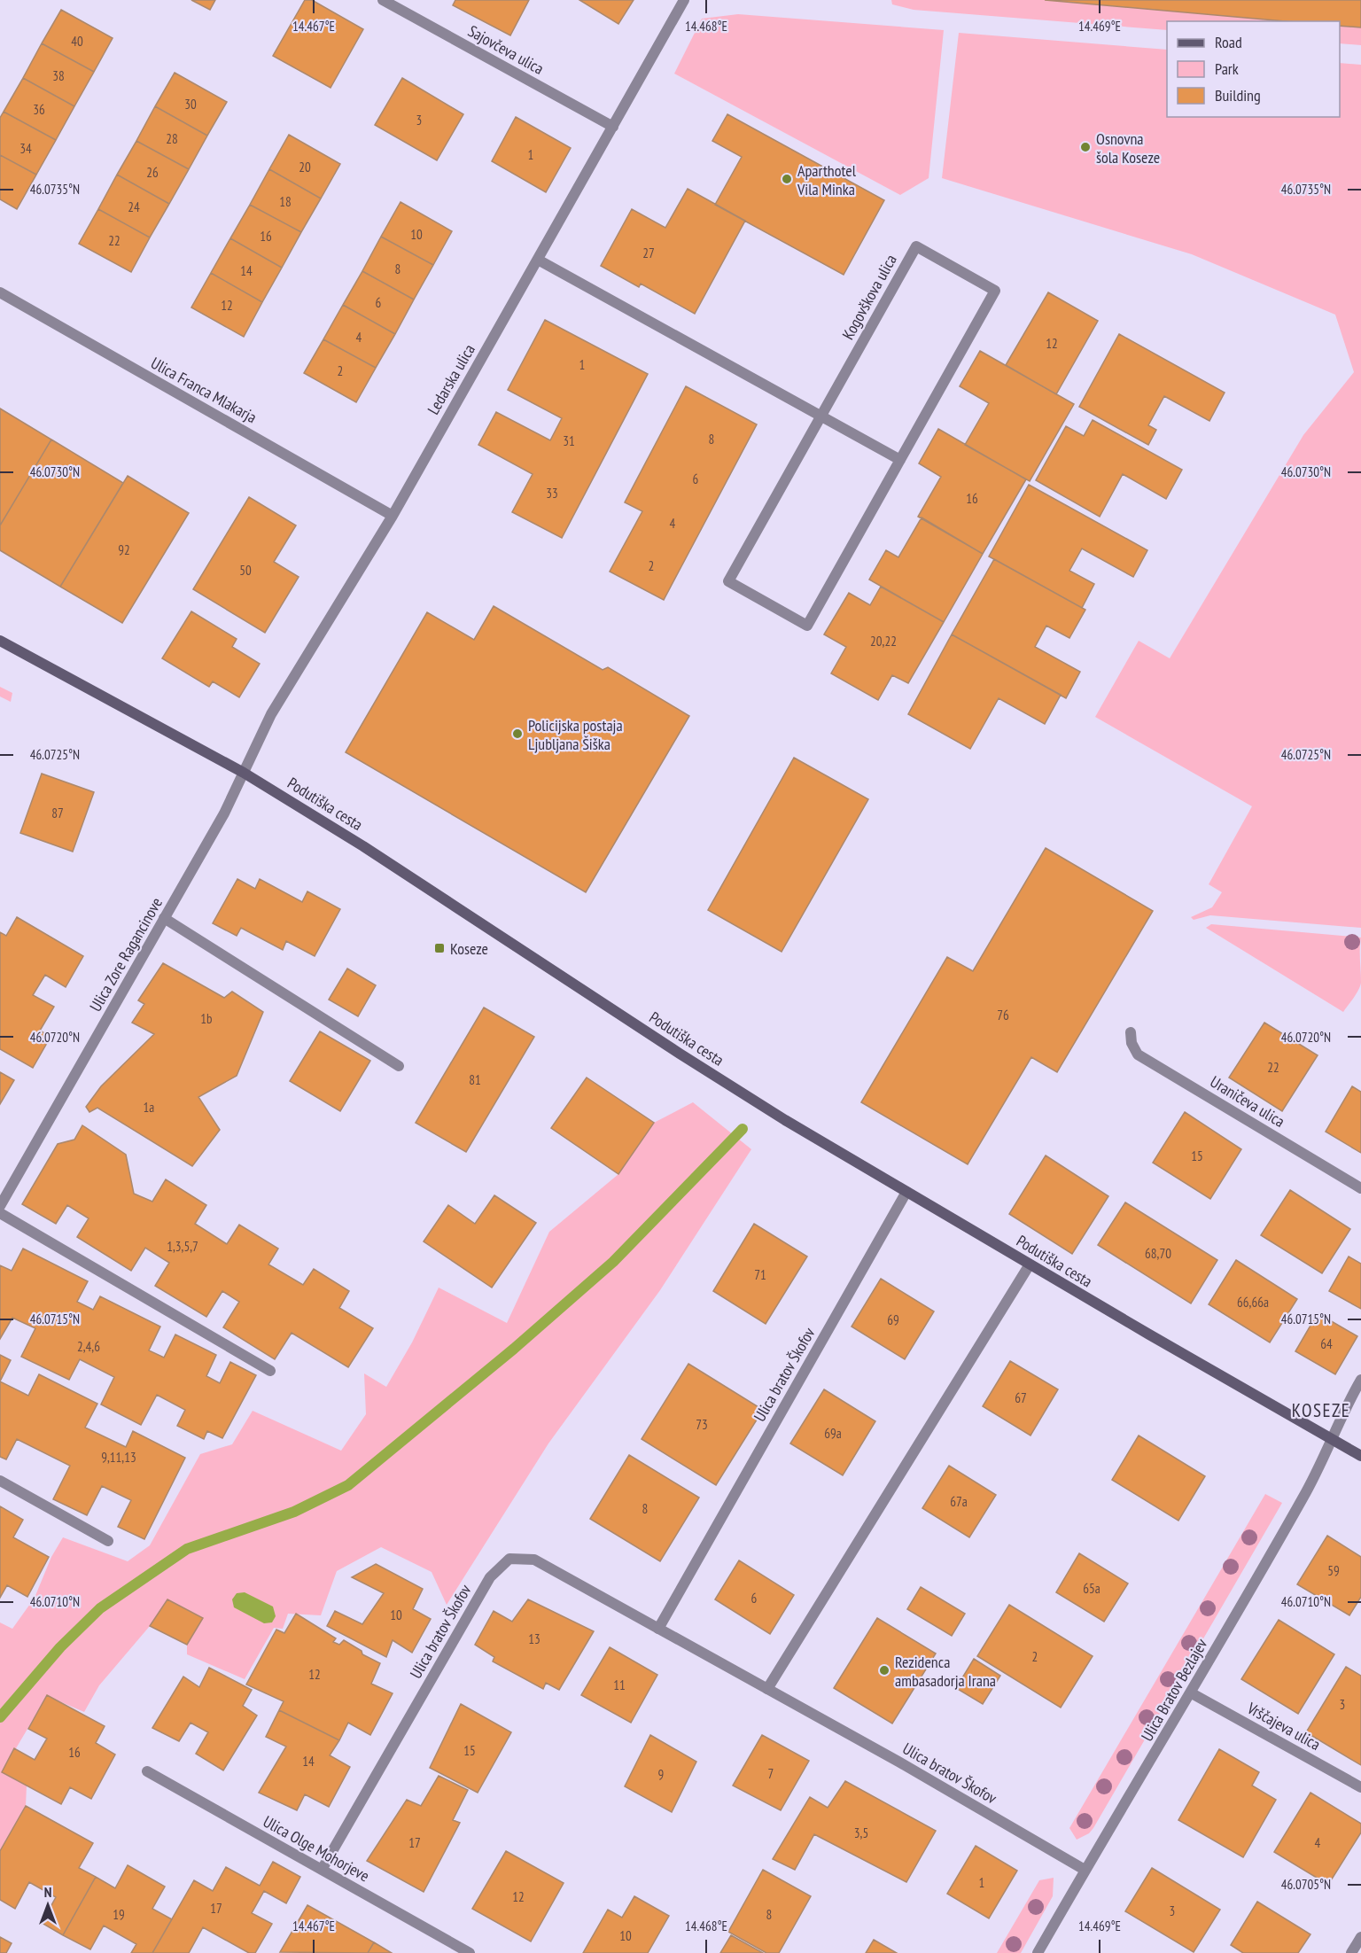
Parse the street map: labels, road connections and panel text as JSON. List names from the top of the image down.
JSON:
{
  "streets": {
    "main road": ["Podutiška cesta"],
    "street": [
      "Sajovčeva ulica",
      "Kogovškova ulica",
      "Ledarska ulica",
      "Ulica Franca Mlakarja",
      "Ulica Zore Ragancinove",
      "Uraničeva ulica",
      "Ulica bratov Škofov",
      "Ulica Bratov Bezlajev",
      "Vrščajeva ulica",
      "Ulica Olge Mohorjeve"
    ]
  },
  "crossings": [
    ["Sajovčeva ulica", "Ledarska ulica"],
    ["Ledarska ulica", "Ulica Franca Mlakarja"],
    ["Ledarska ulica", "Podutiška cesta"],
    ["Ledarska ulica", "Ulica Zore Ragancinove"],
    ["Podutiška cesta", "Ulica Zore Ragancinove"],
    ["Podutiška cesta", "Ulica bratov Škofov"],
    ["Podutiška cesta", "Ulica Bratov Bezlajev"],
    ["Ulica bratov Škofov", "Ulica Bratov Bezlajev"],
    ["Ulica bratov Škofov", "Ulica Olge Mohorjeve"],
    ["Ulica Bratov Bezlajev", "Vrščajeva ulica"]
  ],
  "districts": ["KOSEZE"],
  "places": {
    "other": [
      "Osnovna šola Koseze",
      "Aparthotel Vila Minka",
      "Policijska postaja Ljubljana Šiška",
      "Rezidenca ambasadorja Irana"
    ],
    "transit": ["Koseze"]
  },
  "house_numbers": [
    "40",
    "38",
    "30",
    "36",
    "3",
    "28",
    "34",
    "1",
    "20",
    "26",
    "18",
    "24",
    "10",
    "16",
    "22",
    "27",
    "8",
    "14",
    "6",
    "12",
    "4",
    "12",
    "1",
    "2",
    "8",
    "31",
    "6",
    "33",
    "16",
    "4",
    "92",
    "2",
    "50",
    "20,22",
    "87",
    "76",
    "1b",
    "22",
    "81",
    "1a",
    "15",
    "1,3,5,7",
    "68,70",
    "71",
    "66,66a",
    "69",
    "64",
    "2,4,6",
    "67",
    "73",
    "69a",
    "9,11,13",
    "67a",
    "8",
    "59",
    "65a",
    "6",
    "10",
    "13",
    "2",
    "12",
    "11",
    "3",
    "15",
    "16",
    "14",
    "7",
    "9",
    "3,5",
    "17",
    "4",
    "1",
    "12",
    "17",
    "3",
    "19",
    "8",
    "10"
  ],
  "legend": ["Road", "Park", "Building"],
  "north": "top",
  "coordinates": [
    "14.467°E",
    "14.468°E",
    "14.469°E",
    "46.0735°N",
    "46.0730°N",
    "46.0725°N",
    "46.0720°N",
    "46.0715°N",
    "46.0710°N",
    "46.0705°N"
  ]
}
